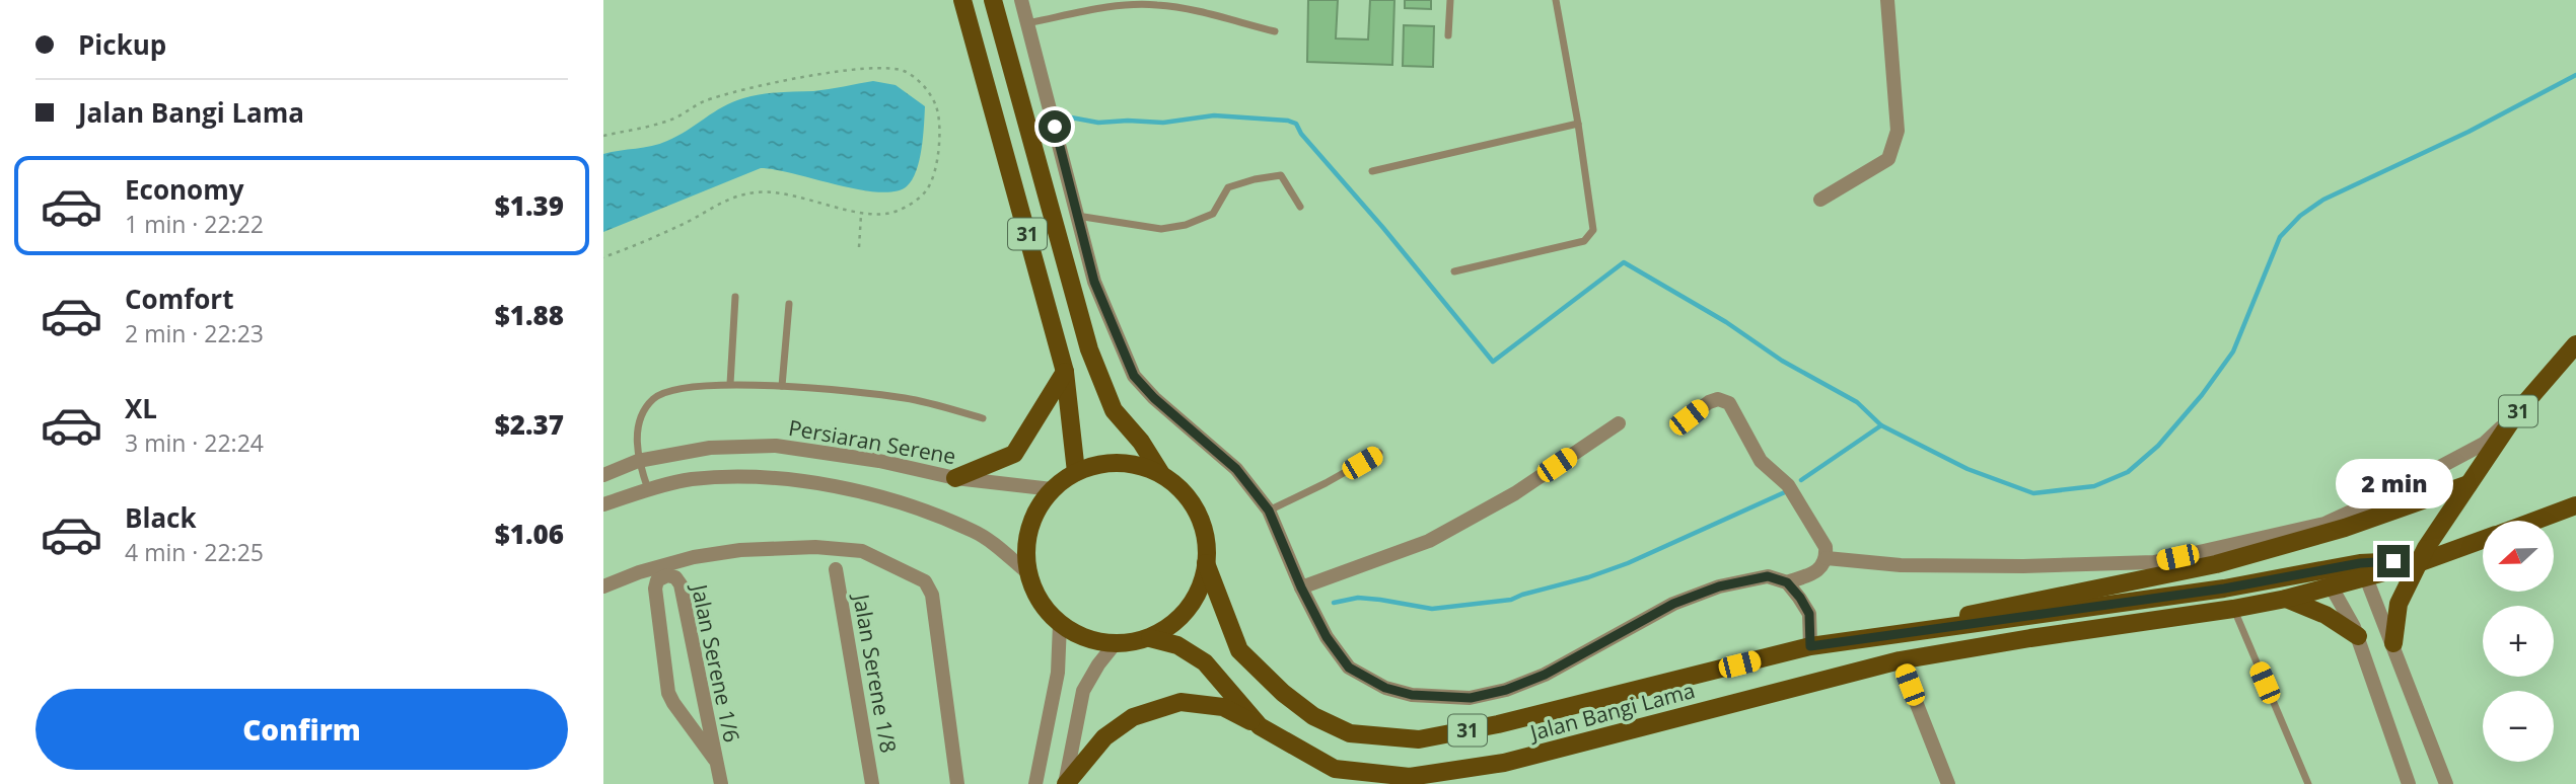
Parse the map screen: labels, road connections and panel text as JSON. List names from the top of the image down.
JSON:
{
  "streets": {
    "main road": ["31", "Jalan Bangi Lama"],
    "street": ["Persiaran Serene", "Jalan Serene 1/6", "Jalan Serene 1/8"]
  },
  "crossings": [
    ["31", "Persiaran Serene"],
    ["31", "Jalan Bangi Lama"],
    ["Persiaran Serene", "Jalan Bangi Lama"]
  ],
  "north": "left",
  "page": {
    "banner": ["Pickup", "Jalan Bangi Lama"],
    "list": [
      {
        "name": "Economy",
        "note": "1 min · 22:22",
        "value": "$1.39"
      },
      {
        "name": "Comfort",
        "note": "2 min · 22:23",
        "value": "$1.88"
      },
      {
        "name": "XL",
        "note": "3 min · 22:24",
        "value": "$2.37"
      },
      {
        "name": "Black",
        "note": "4 min · 22:25",
        "value": "$1.06"
      }
    ],
    "bubble": "2 min",
    "map_buttons": ["+", "−"],
    "buttons": "Confirm"
  }
}
